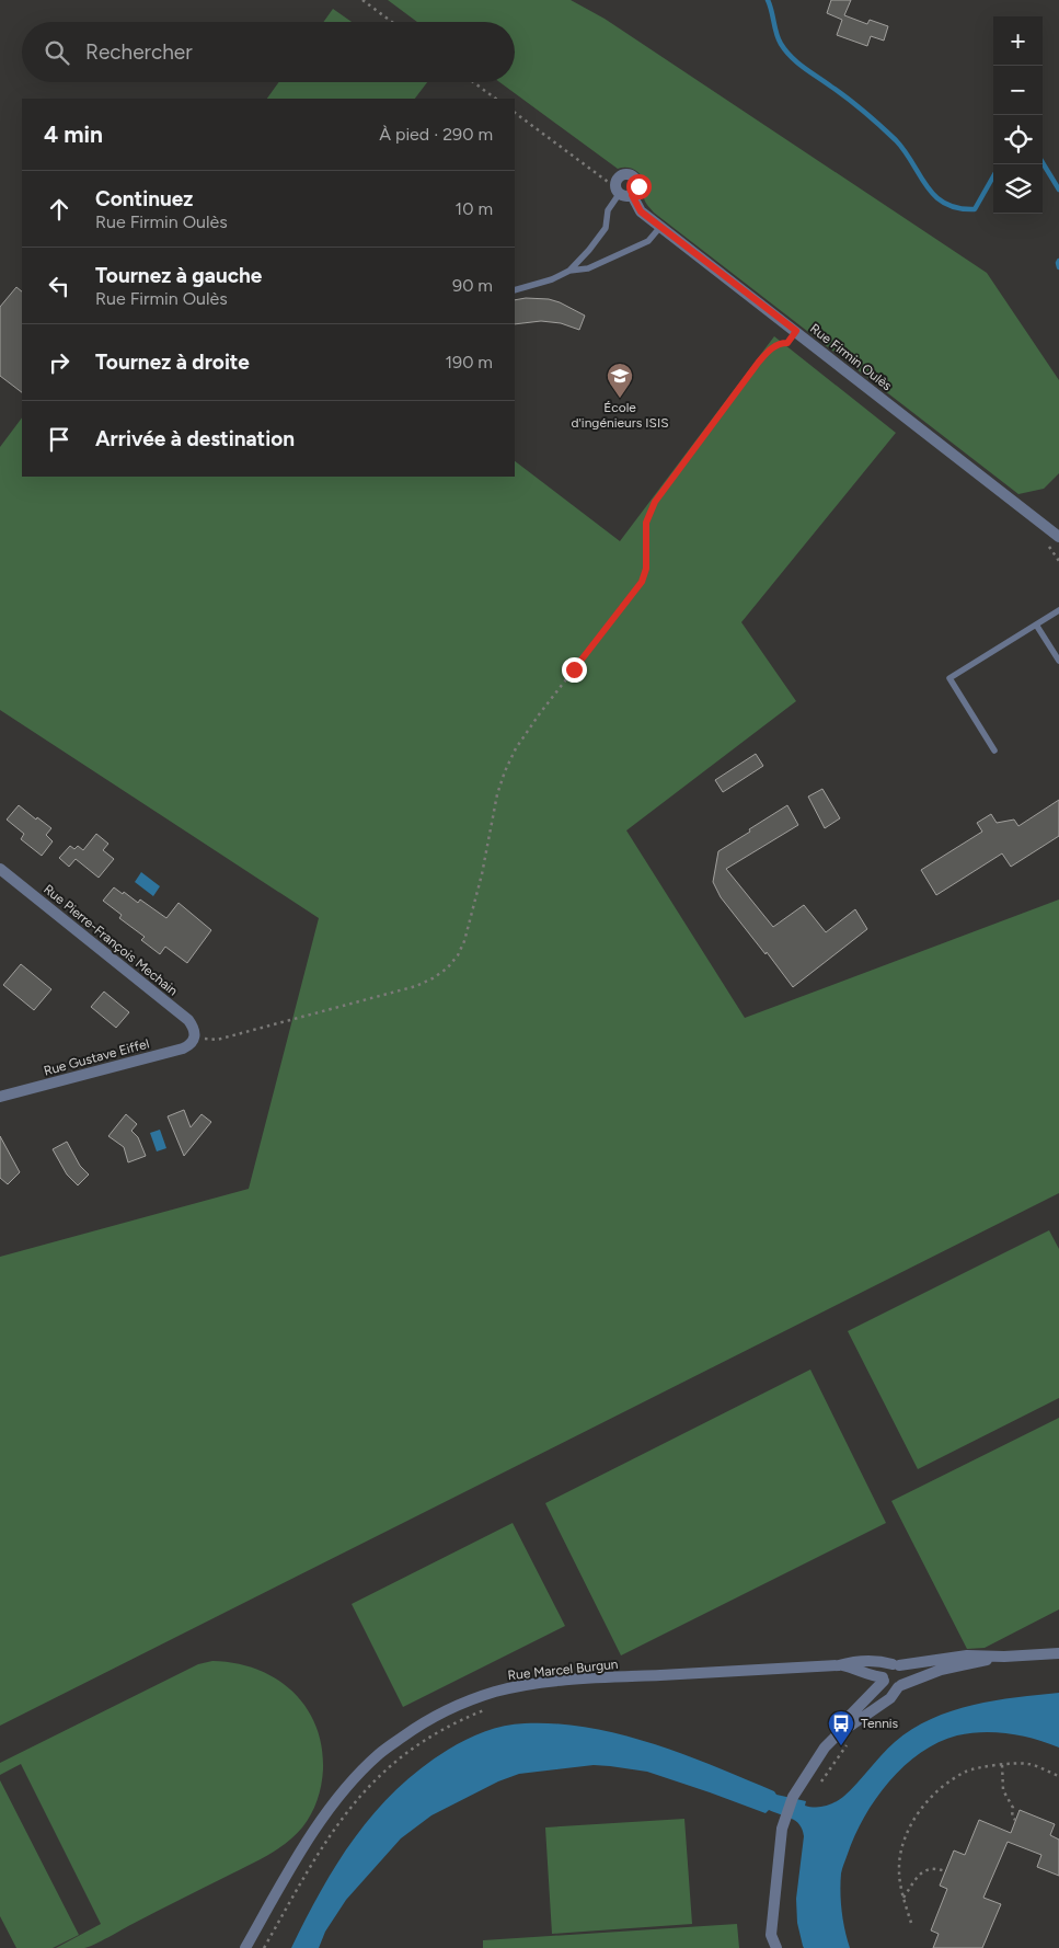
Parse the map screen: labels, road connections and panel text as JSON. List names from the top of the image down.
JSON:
{
  "streets": {
    "street": [
      "Rue Firmin Oulès",
      "Rue Pierre-François Mechain",
      "Rue Gustave Eiffel",
      "Rue Marcel Burgun"
    ]
  },
  "crossings": [
    ["Rue Pierre-François Mechain", "Rue Gustave Eiffel"]
  ],
  "places": {
    "school or university": ["École d'ingénieurs ISIS"],
    "bus stop": ["Tennis"]
  },
  "page": {
    "map_buttons": ["+", "−"],
    "search": "Rechercher",
    "heading": ["4 min", "À pied · 290 m"],
    "list": [
      ["Continuez", "Rue Firmin Oulès", "10 m"],
      ["Tournez à gauche", "Rue Firmin Oulès", "90 m"],
      ["Tournez à droite", "190 m"],
      "Arrivée à destination"
    ]
  }
}
